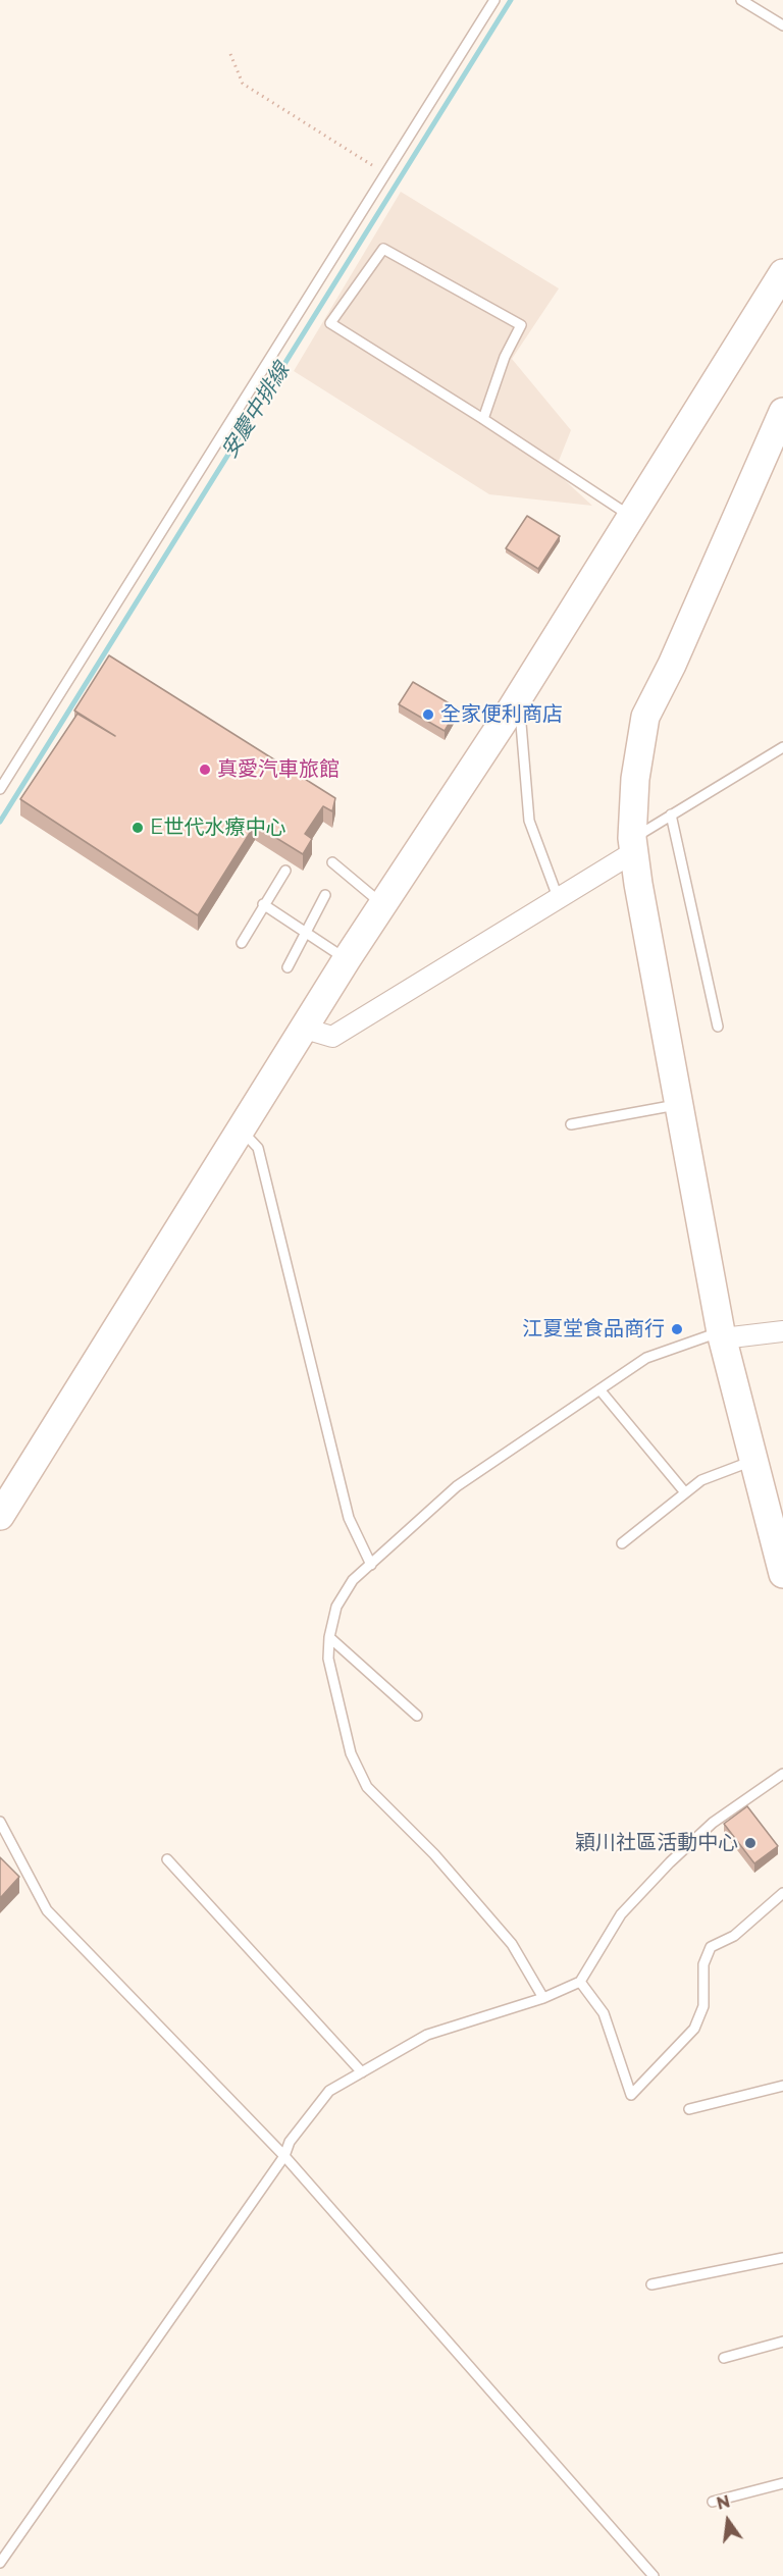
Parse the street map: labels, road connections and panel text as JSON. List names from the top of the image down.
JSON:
{
  "water": ["安慶中排線"],
  "places": [
    "全家便利商店",
    "真愛汽車旅館",
    "E世代水療中心",
    "江夏堂食品商行",
    "穎川社區活動中心"
  ],
  "north": "top"
}
